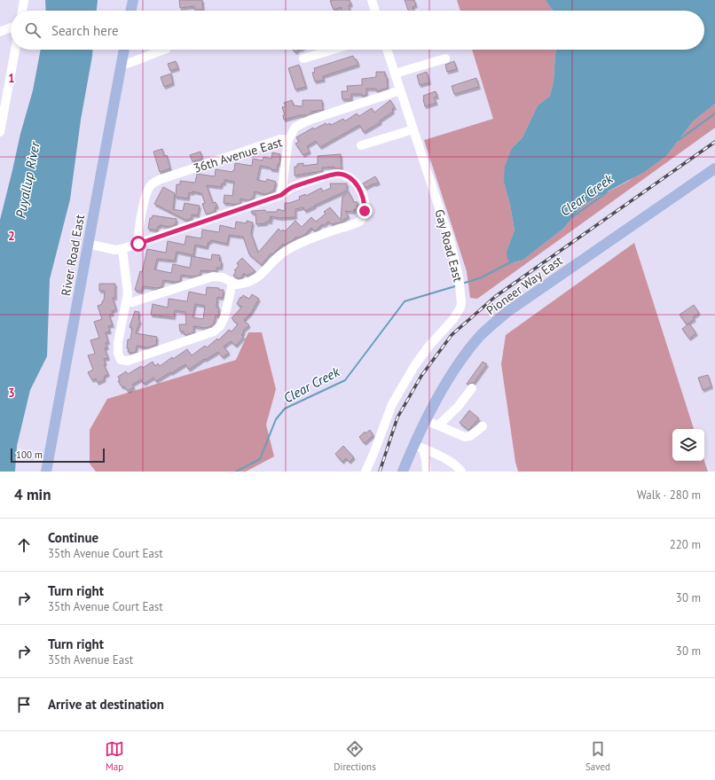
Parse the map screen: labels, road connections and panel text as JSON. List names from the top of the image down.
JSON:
{
  "streets": {
    "main road": ["River Road East", "Pioneer Way East"],
    "street": ["36th Avenue East", "Gay Road East"]
  },
  "crossings": [
    ["36th Avenue East", "Gay Road East"]
  ],
  "water": ["Puyallup River", "Clear Creek"],
  "scale_bar": "100 m",
  "page": {
    "search": "Search here",
    "scale": "100 m",
    "heading": ["4 min", "Walk · 280 m"],
    "list": [
      ["Continue", "35th Avenue Court East", "220 m"],
      ["Turn right", "35th Avenue Court East", "30 m"],
      ["Turn right", "35th Avenue East", "30 m"],
      "Arrive at destination"
    ],
    "nav": ["Map", "Directions", "Saved"]
  },
  "grid": {
    "rows": ["1", "2", "3"]
  }
}
